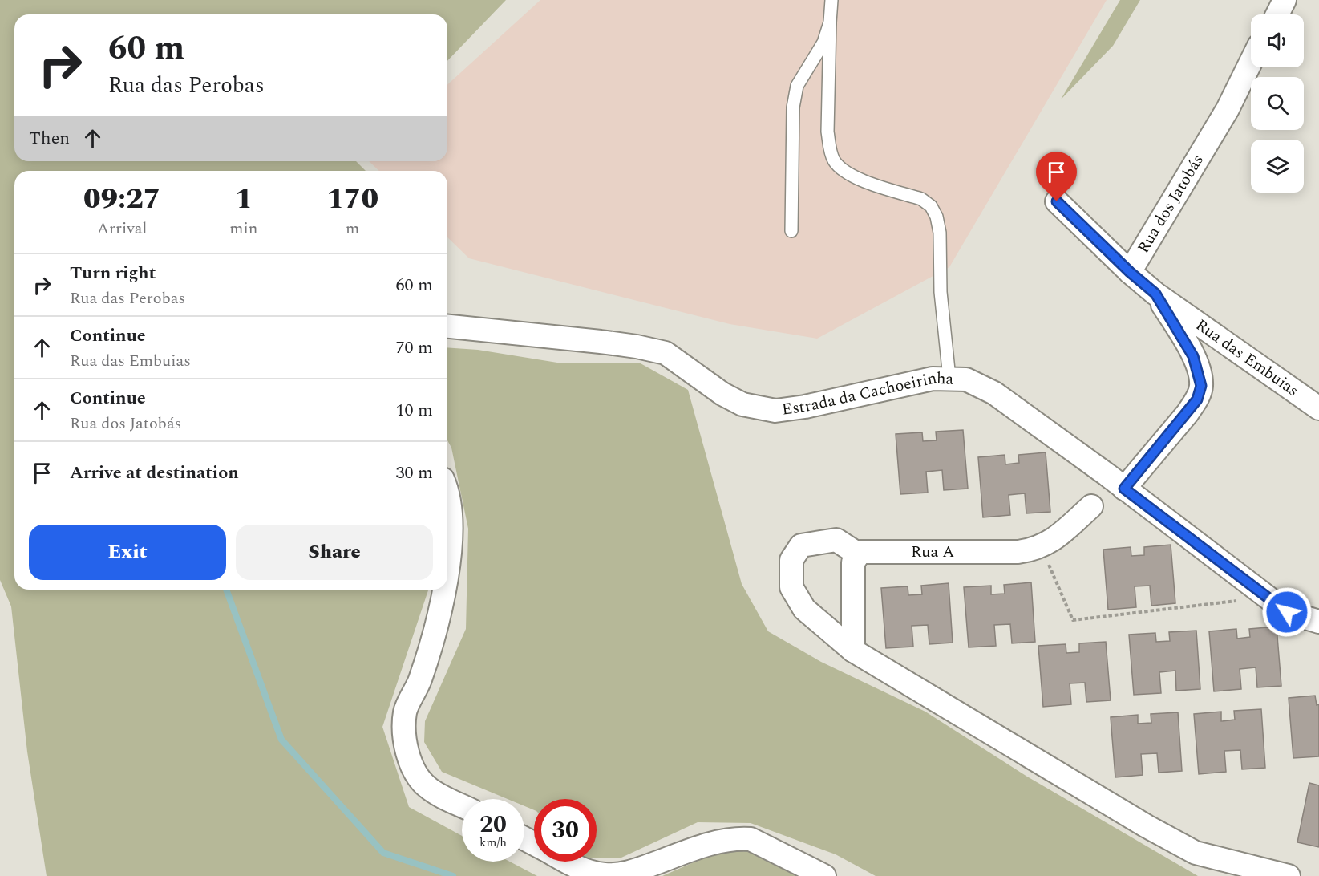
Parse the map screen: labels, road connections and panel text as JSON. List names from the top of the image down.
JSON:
{
  "streets": {
    "street": [
      "Rua dos Jatobás",
      "Rua das Embuias",
      "Estrada da Cachoeirinha",
      "Rua A"
    ]
  },
  "crossings": [
    ["Rua dos Jatobás", "Rua das Embuias"]
  ],
  "page": {
    "turn": ["60 m", "Rua das Perobas"],
    "then": "Then",
    "eta": [
      "09:27",
      "Arrival",
      "1",
      "min",
      "170",
      "m"
    ],
    "list": [
      {
        "name": "Turn right",
        "note": "Rua das Perobas",
        "value": "60 m"
      },
      {
        "name": "Continue",
        "note": "Rua das Embuias",
        "value": "70 m"
      },
      {
        "name": "Continue",
        "note": "Rua dos Jatobás",
        "value": "10 m"
      },
      {
        "name": "Arrive at destination",
        "value": "30 m"
      }
    ],
    "buttons": ["Exit", "Share"],
    "speed": "20 km/h",
    "limit": "30"
  }
}
